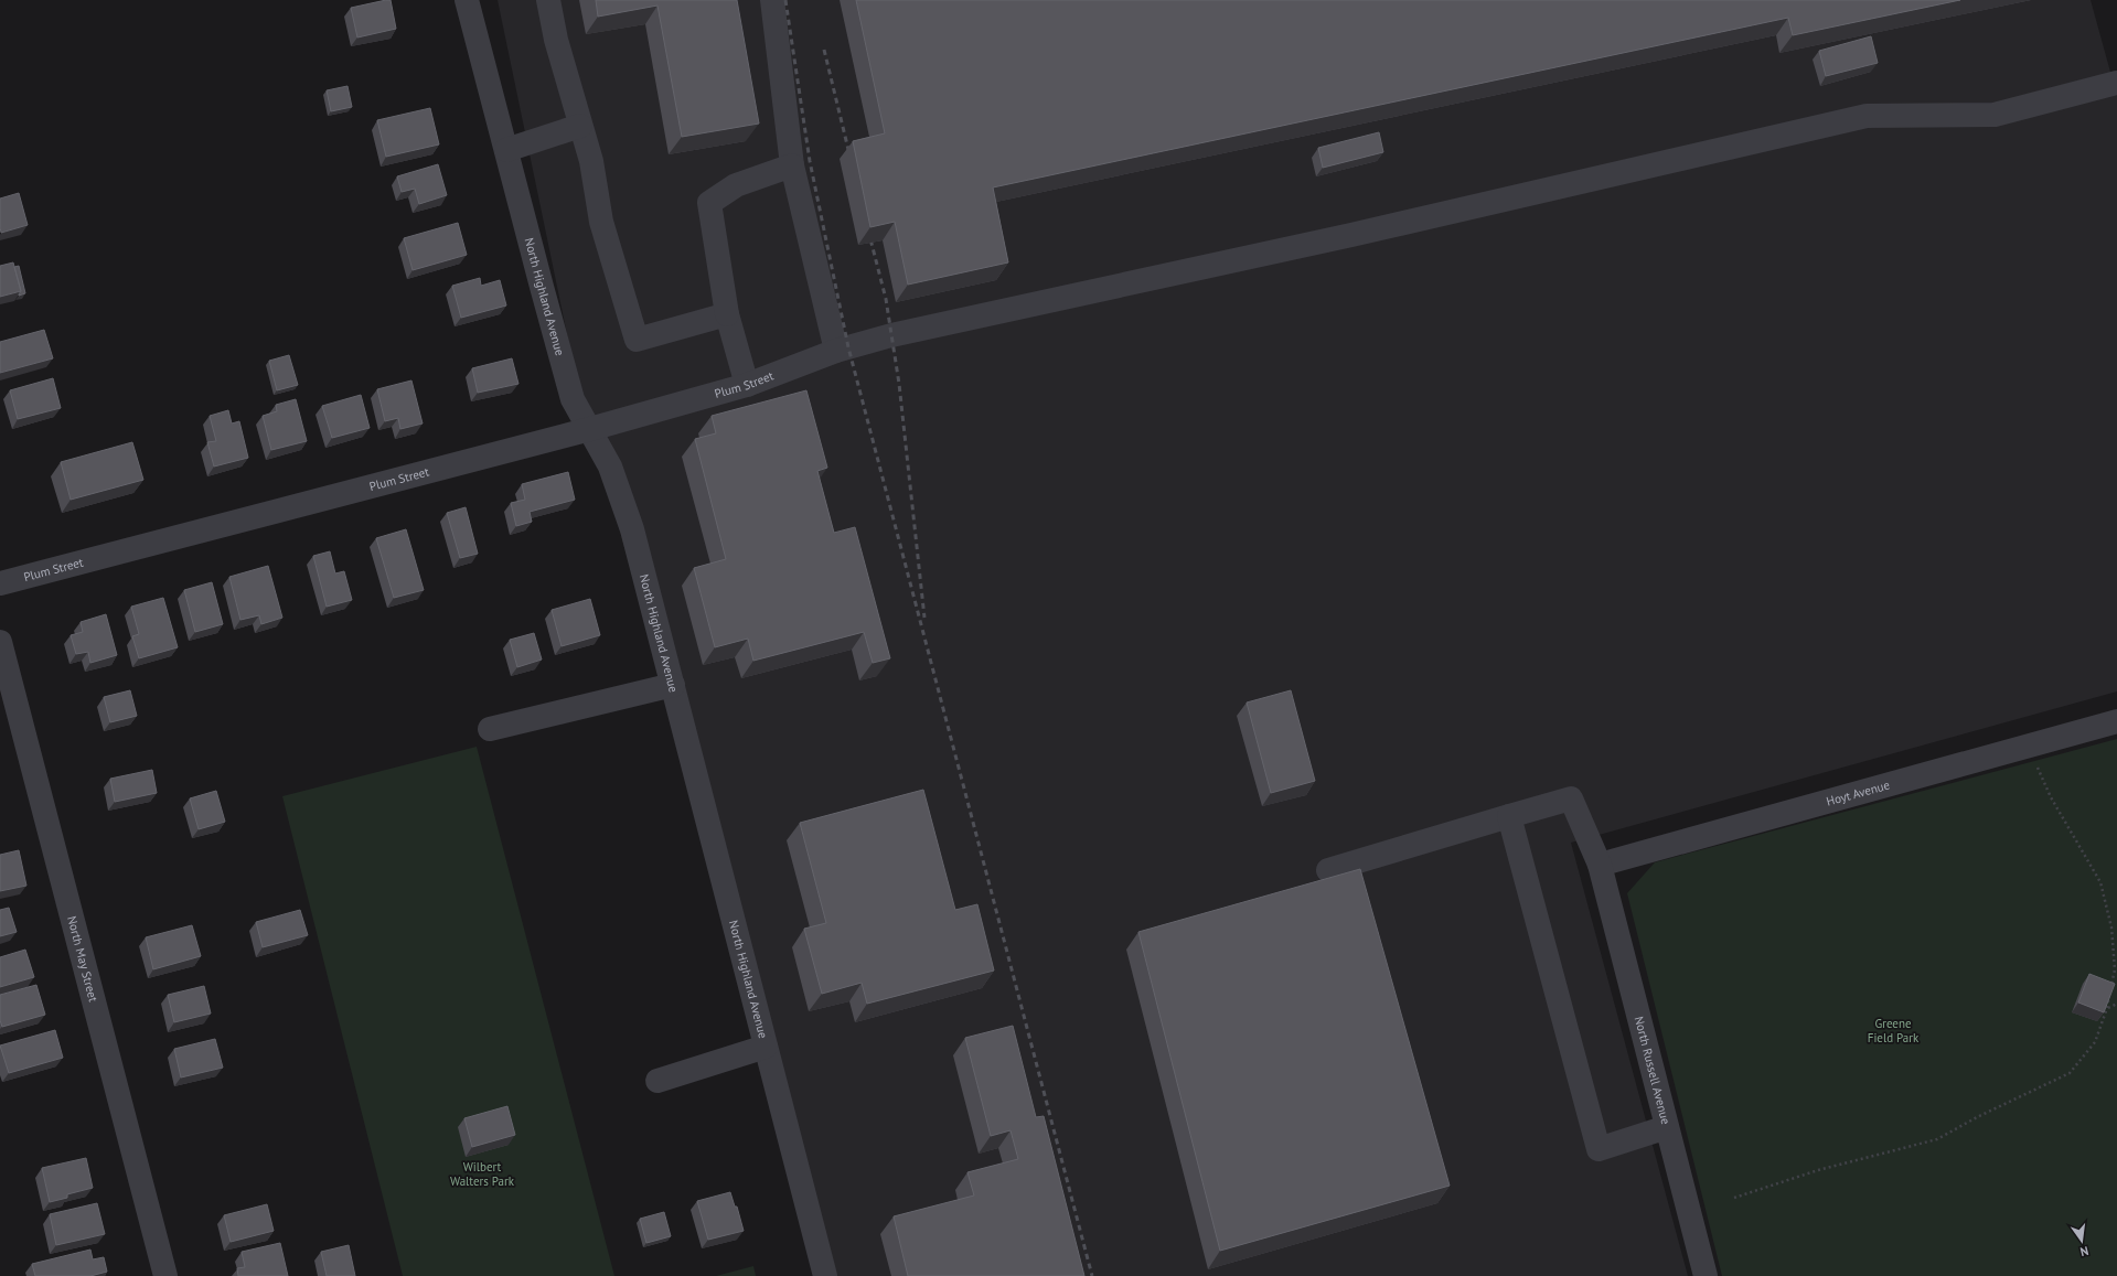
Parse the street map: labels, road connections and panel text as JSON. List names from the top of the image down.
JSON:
{
  "streets": {
    "street": [
      "North Highland Avenue",
      "Plum Street",
      "Hoyt Avenue",
      "North May Street",
      "North Russell Avenue"
    ]
  },
  "crossings": [
    ["North Highland Avenue", "Plum Street"],
    ["Hoyt Avenue", "North Russell Avenue"]
  ],
  "parks": ["Greene Field Park", "Wilbert Walters Park"],
  "north": "bottom"
}
